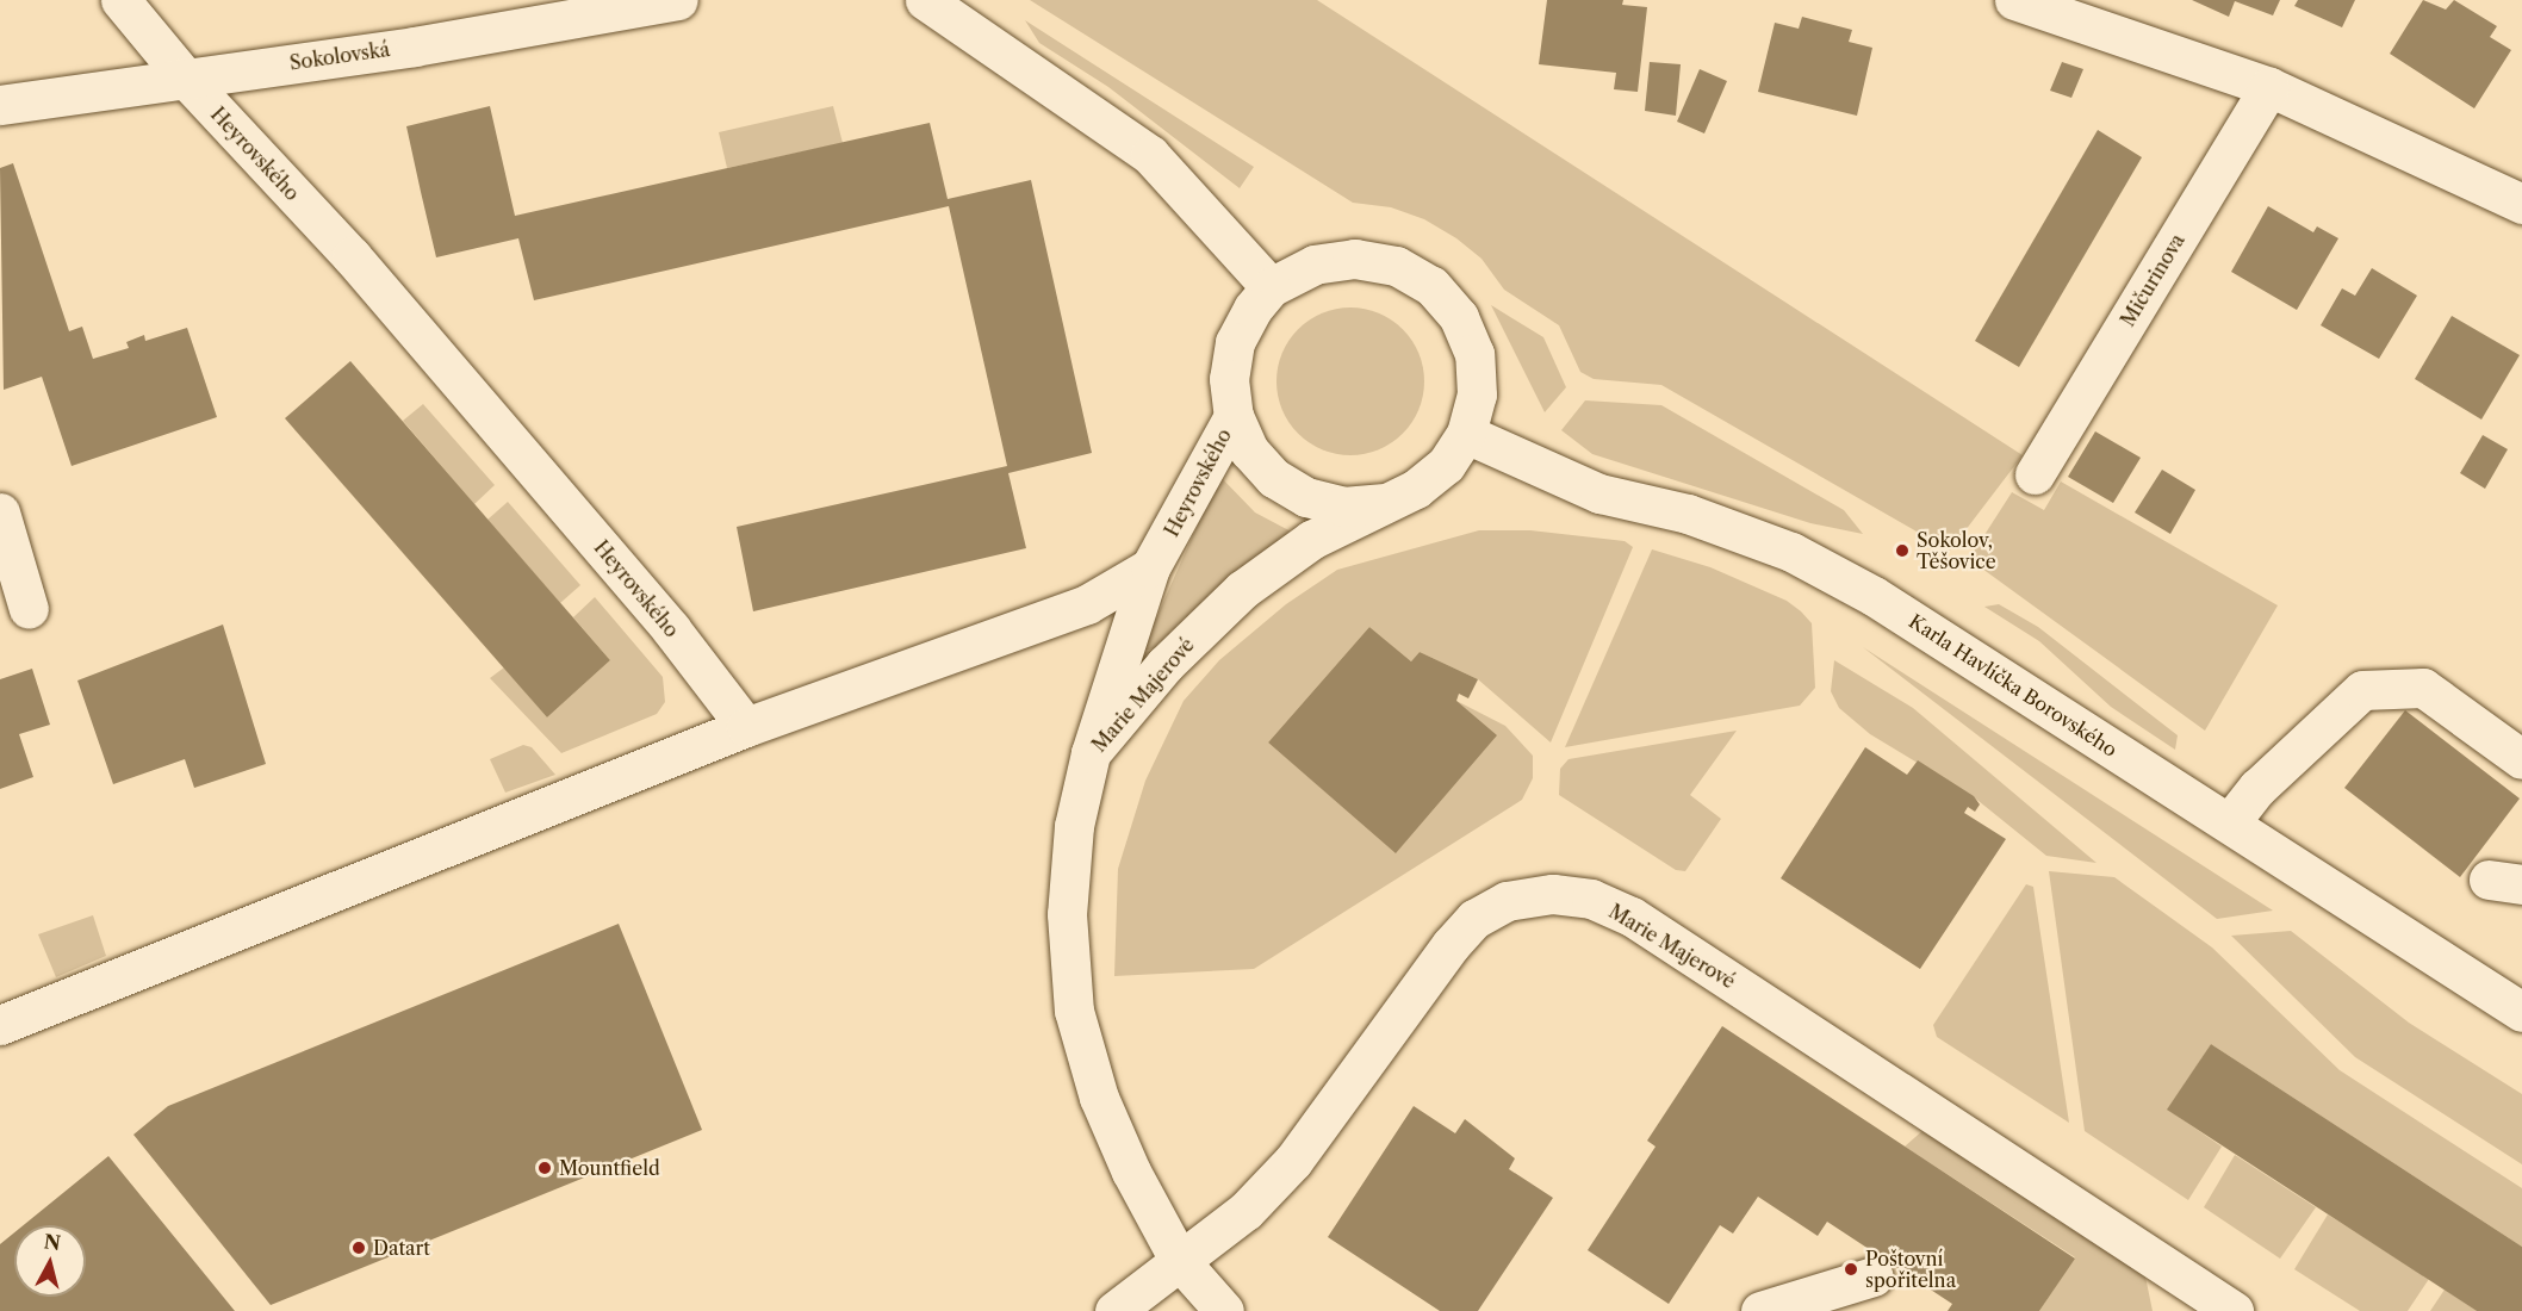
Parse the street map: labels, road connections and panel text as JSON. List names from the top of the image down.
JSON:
{
  "streets": {
    "street": [
      "Sokolovská",
      "Heyrovského",
      "Mičurinova",
      "Karla Havlíčka Borovského",
      "Marie Majerové"
    ]
  },
  "crossings": [
    ["Sokolovská", "Heyrovského"],
    ["Heyrovského", "Karla Havlíčka Borovského"],
    ["Heyrovského", "Marie Majerové"],
    ["Karla Havlíčka Borovského", "Marie Majerové"]
  ],
  "places": [
    "Sokolov, Těšovice",
    "Mountfield",
    "Datart",
    "Poštovní spořitelna"
  ],
  "north": "top"
}
